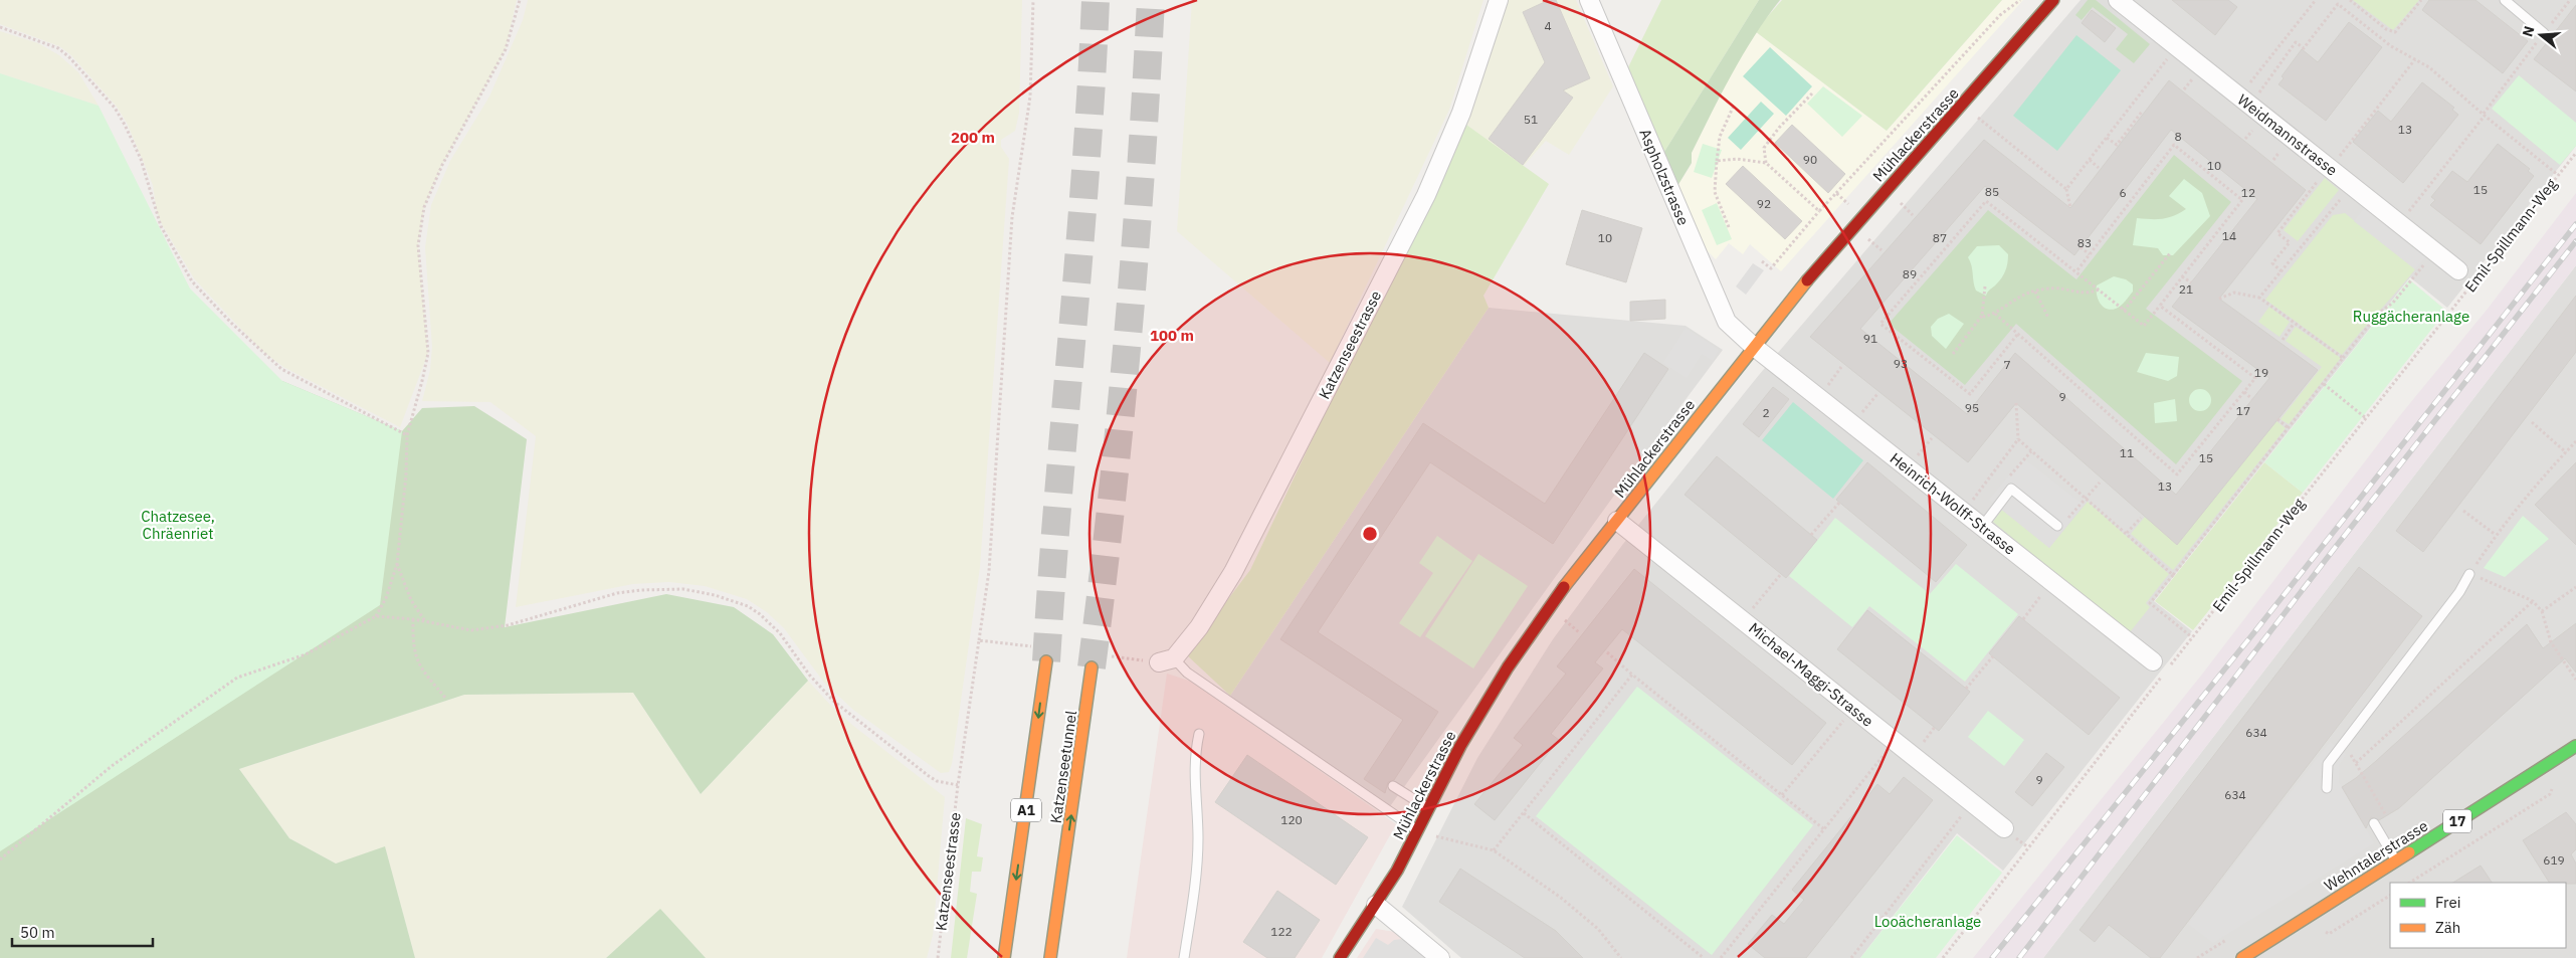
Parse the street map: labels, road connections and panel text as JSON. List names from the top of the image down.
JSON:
{
  "streets": {
    "main road": [
      "Mühlackerstrasse",
      "Katzenseetunnel",
      "A1",
      "17",
      "Wehntalerstrasse"
    ],
    "street": [
      "Weidmannstrasse",
      "Aspholzstrasse",
      "Katzenseestrasse",
      "Heinrich-Wolff-Strasse",
      "Michael-Maggi-Strasse"
    ],
    "path": ["Emil-Spillmann-Weg"]
  },
  "crossings": [
    ["Mühlackerstrasse", "Aspholzstrasse"],
    ["Mühlackerstrasse", "Heinrich-Wolff-Strasse"],
    ["Mühlackerstrasse", "Michael-Maggi-Strasse"],
    ["Aspholzstrasse", "Heinrich-Wolff-Strasse"]
  ],
  "parks": ["Ruggächeranlage", "Chatzesee, Chräenriet", "Looächeranlage"],
  "house_numbers": [
    "4",
    "51",
    "13",
    "8",
    "90",
    "10",
    "15",
    "85",
    "6",
    "12",
    "92",
    "14",
    "10",
    "87",
    "83",
    "89",
    "21",
    "91",
    "93",
    "7",
    "19",
    "9",
    "95",
    "17",
    "2",
    "11",
    "15",
    "13",
    "634",
    "9",
    "634",
    "120",
    "619",
    "122"
  ],
  "legend": ["Frei", "Zäh"],
  "scale_bar": "50 m",
  "north": "left",
  "rings": ["200 m", "100 m"]
}
